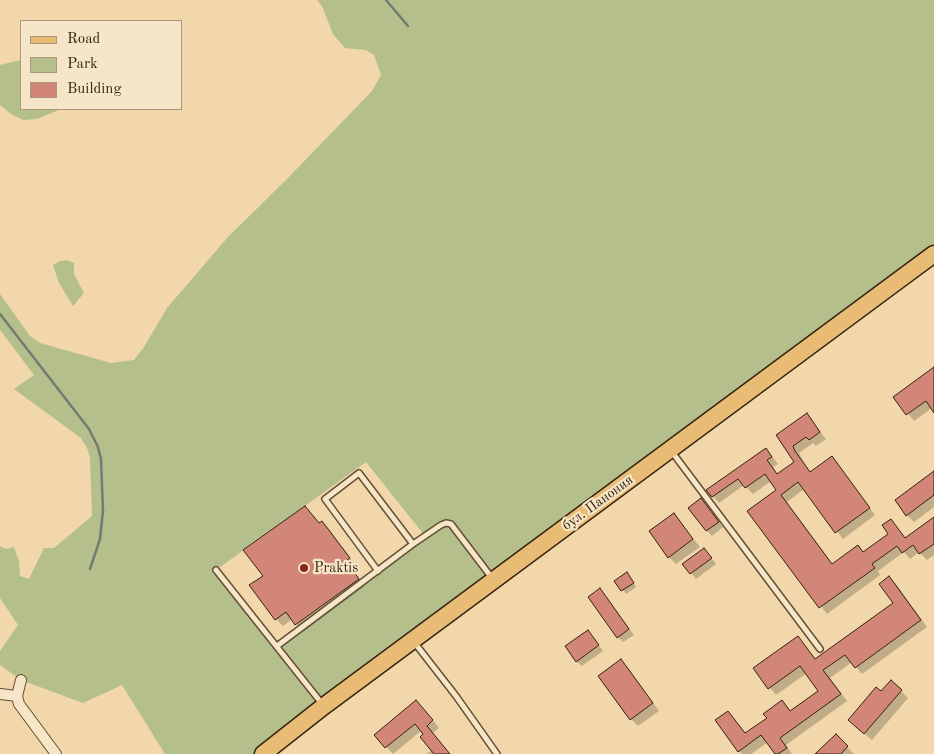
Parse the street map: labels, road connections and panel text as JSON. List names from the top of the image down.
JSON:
{
  "streets": {
    "main road": ["бул. Панония"]
  },
  "places": ["Praktis"],
  "legend": ["Road", "Park", "Building"]
}
